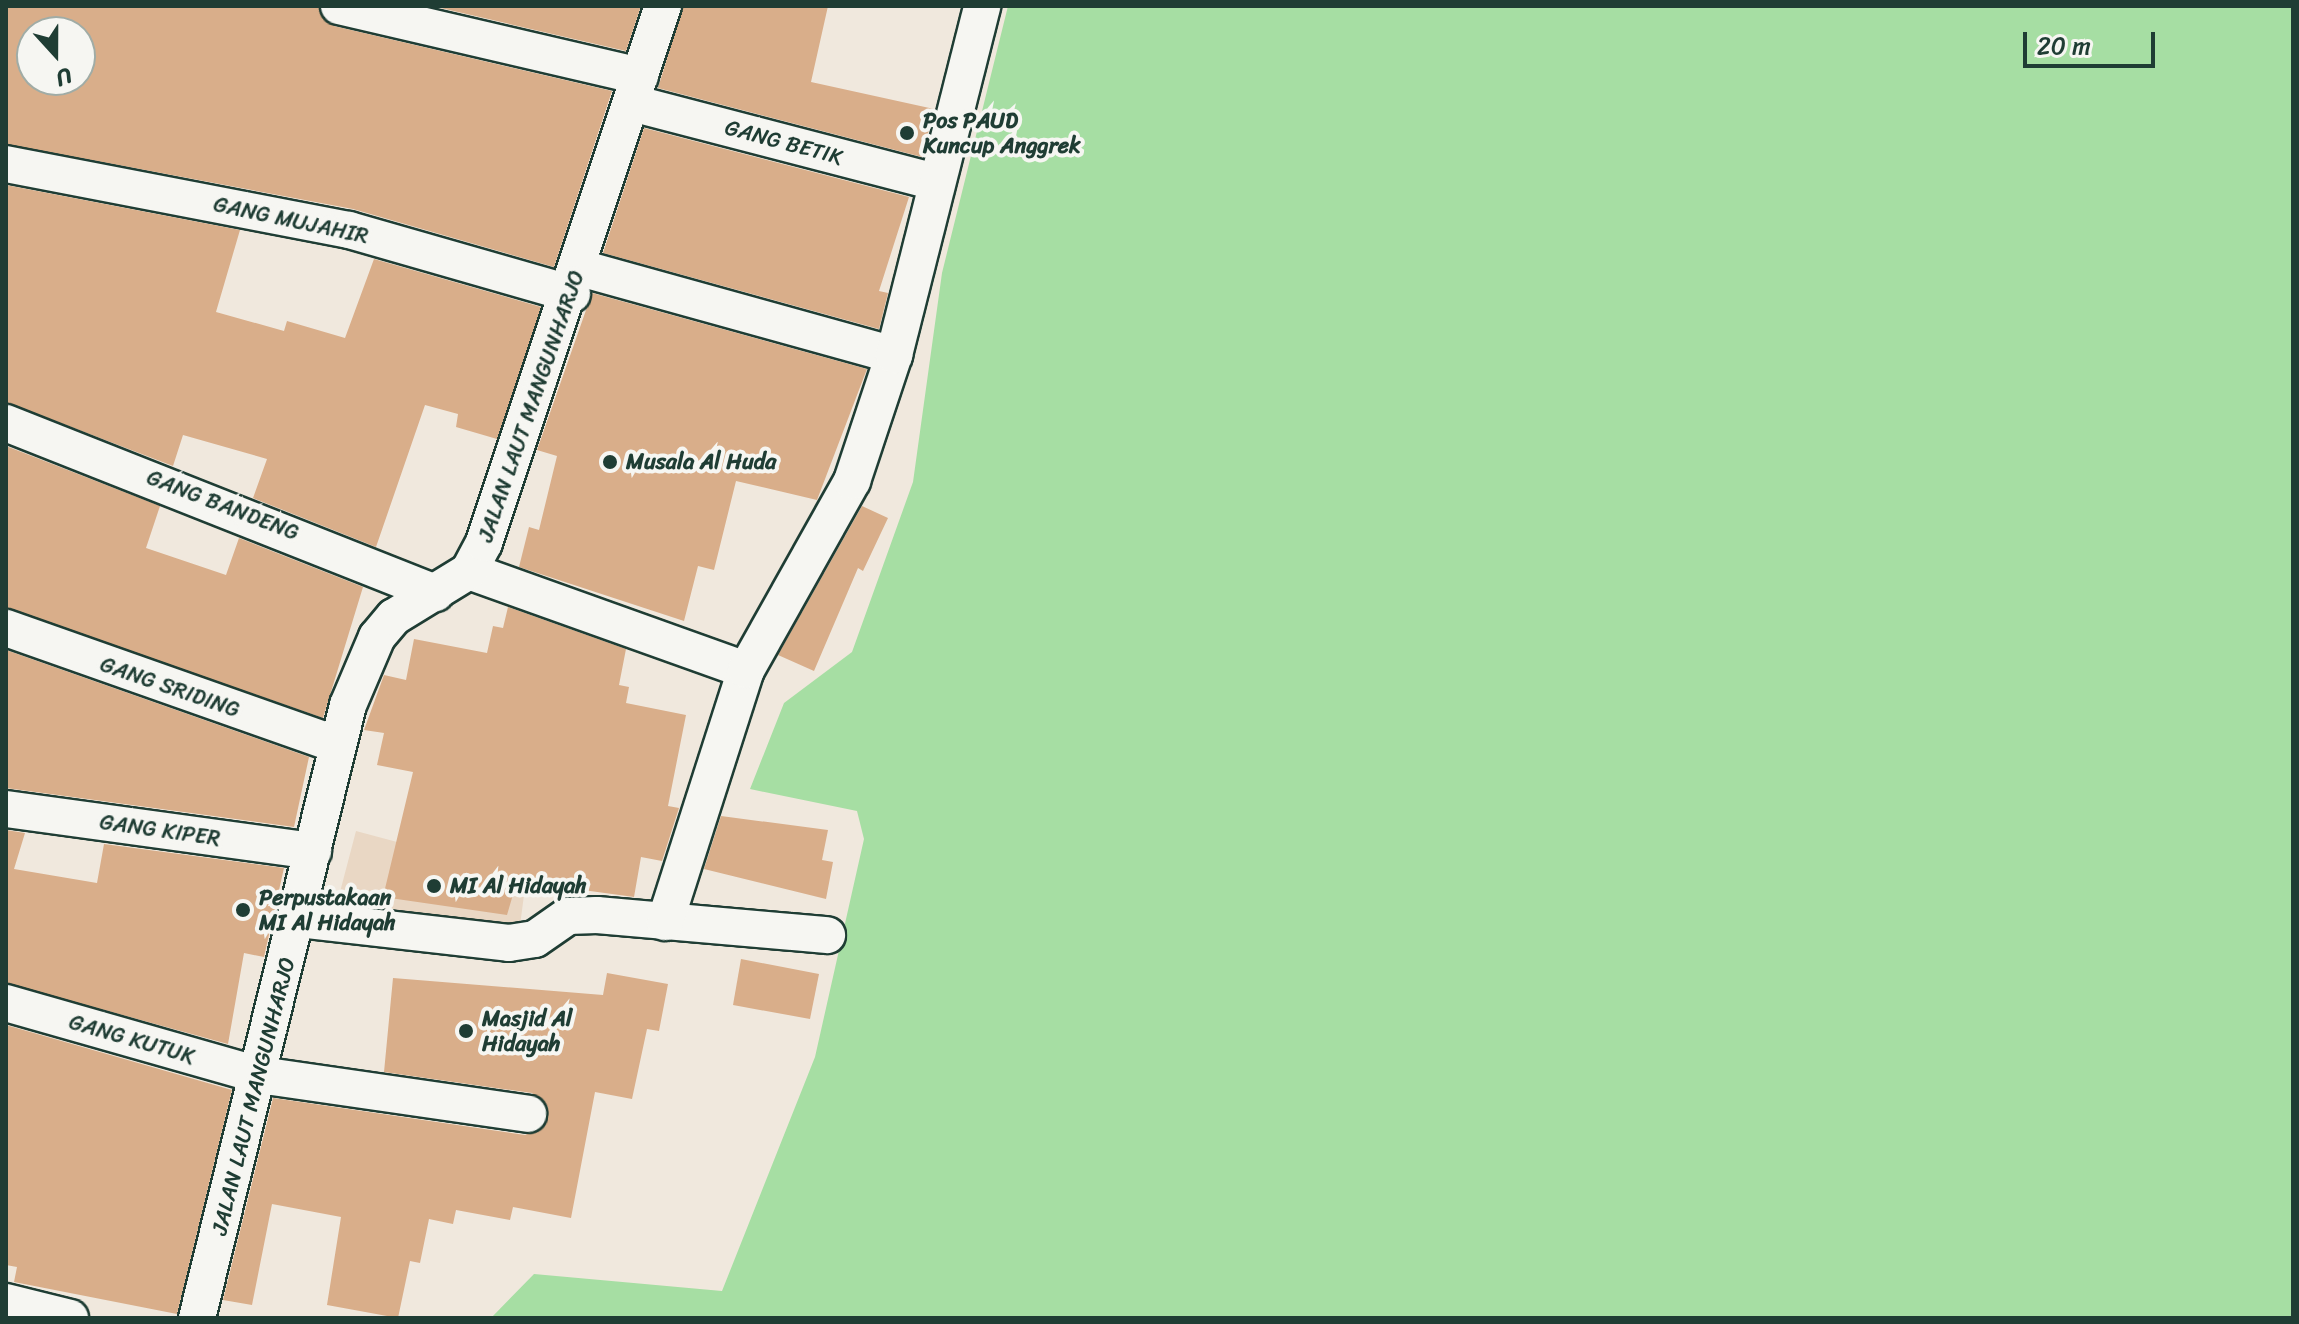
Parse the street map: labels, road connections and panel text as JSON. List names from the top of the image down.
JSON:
{
  "streets": {
    "street": [
      "GANG BETIK",
      "GANG MUJAHIR",
      "JALAN LAUT MANGUNHARJO",
      "GANG BANDENG",
      "GANG SRIDING",
      "GANG KIPER",
      "GANG KUTUK"
    ]
  },
  "crossings": [
    ["GANG BETIK", "JALAN LAUT MANGUNHARJO"],
    ["GANG MUJAHIR", "JALAN LAUT MANGUNHARJO"],
    ["JALAN LAUT MANGUNHARJO", "GANG BANDENG"],
    ["JALAN LAUT MANGUNHARJO", "GANG SRIDING"],
    ["JALAN LAUT MANGUNHARJO", "GANG KIPER"],
    ["JALAN LAUT MANGUNHARJO", "GANG KUTUK"]
  ],
  "places": [
    "Pos PAUD Kuncup Anggrek",
    "Musala Al Huda",
    "MI Al Hidayah",
    "Perpustakaan MI Al Hidayah",
    "Masjid Al Hidayah"
  ],
  "scale_bar": "20 m",
  "north": "bottom"
}
